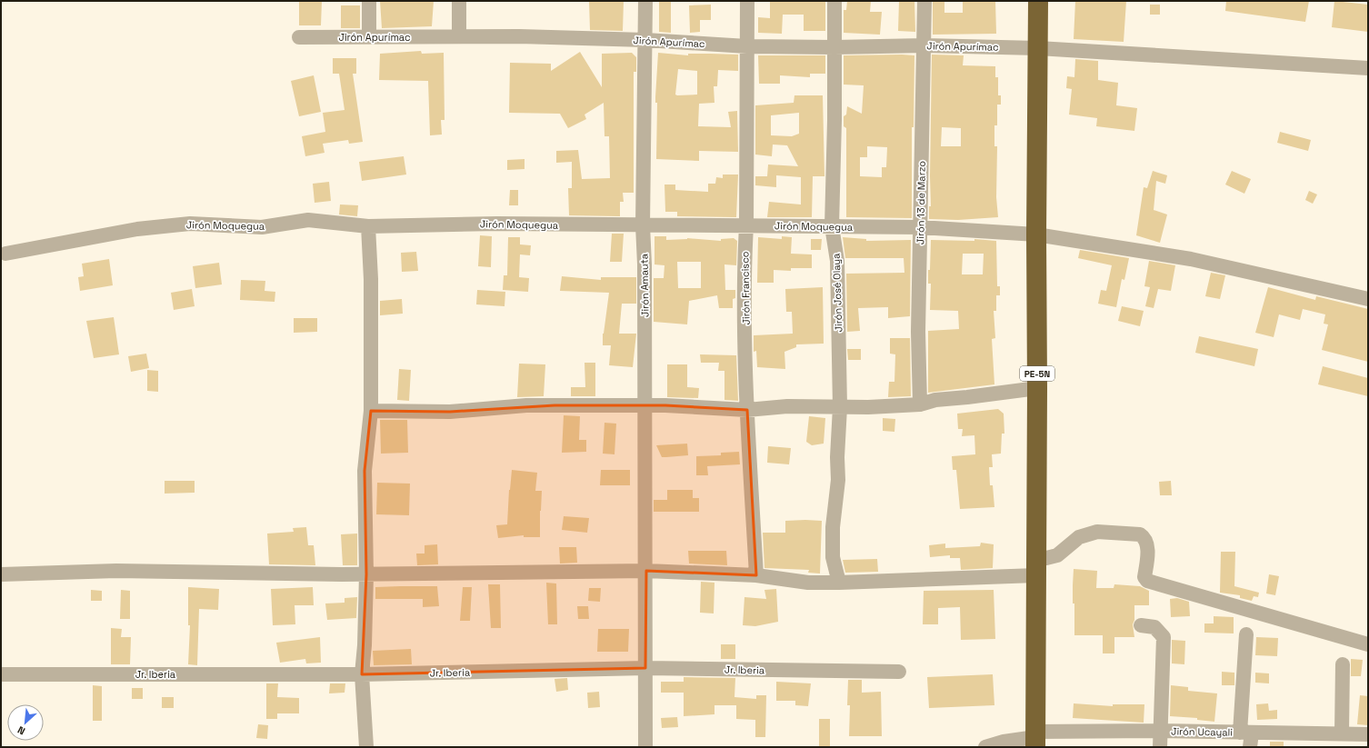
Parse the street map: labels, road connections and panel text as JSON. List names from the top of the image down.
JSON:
{
  "streets": {
    "highway": ["PE-5N"],
    "street": [
      "Jirón Apurímac",
      "Jirón 13 de Marzo",
      "Jirón Moquegua",
      "Jirón Amauta",
      "Jirón Francisco",
      "Jirón José Olaya",
      "Jr. Iberia",
      "Jirón Ucayali"
    ]
  },
  "crossings": [
    ["Jirón Apurímac", "Jirón 13 de Marzo"],
    ["Jirón Apurímac", "Jirón Amauta"],
    ["Jirón Apurímac", "Jirón Francisco"],
    ["Jirón Apurímac", "Jirón José Olaya"],
    ["Jirón Apurímac", "PE-5N"],
    ["Jirón 13 de Marzo", "Jirón Moquegua"],
    ["Jirón Moquegua", "Jirón Amauta"],
    ["Jirón Moquegua", "Jirón Francisco"],
    ["Jirón Moquegua", "Jirón José Olaya"],
    ["Jirón Moquegua", "PE-5N"],
    ["Jirón Amauta", "Jr. Iberia"],
    ["PE-5N", "Jirón Ucayali"]
  ],
  "north": "bottom left"
}
